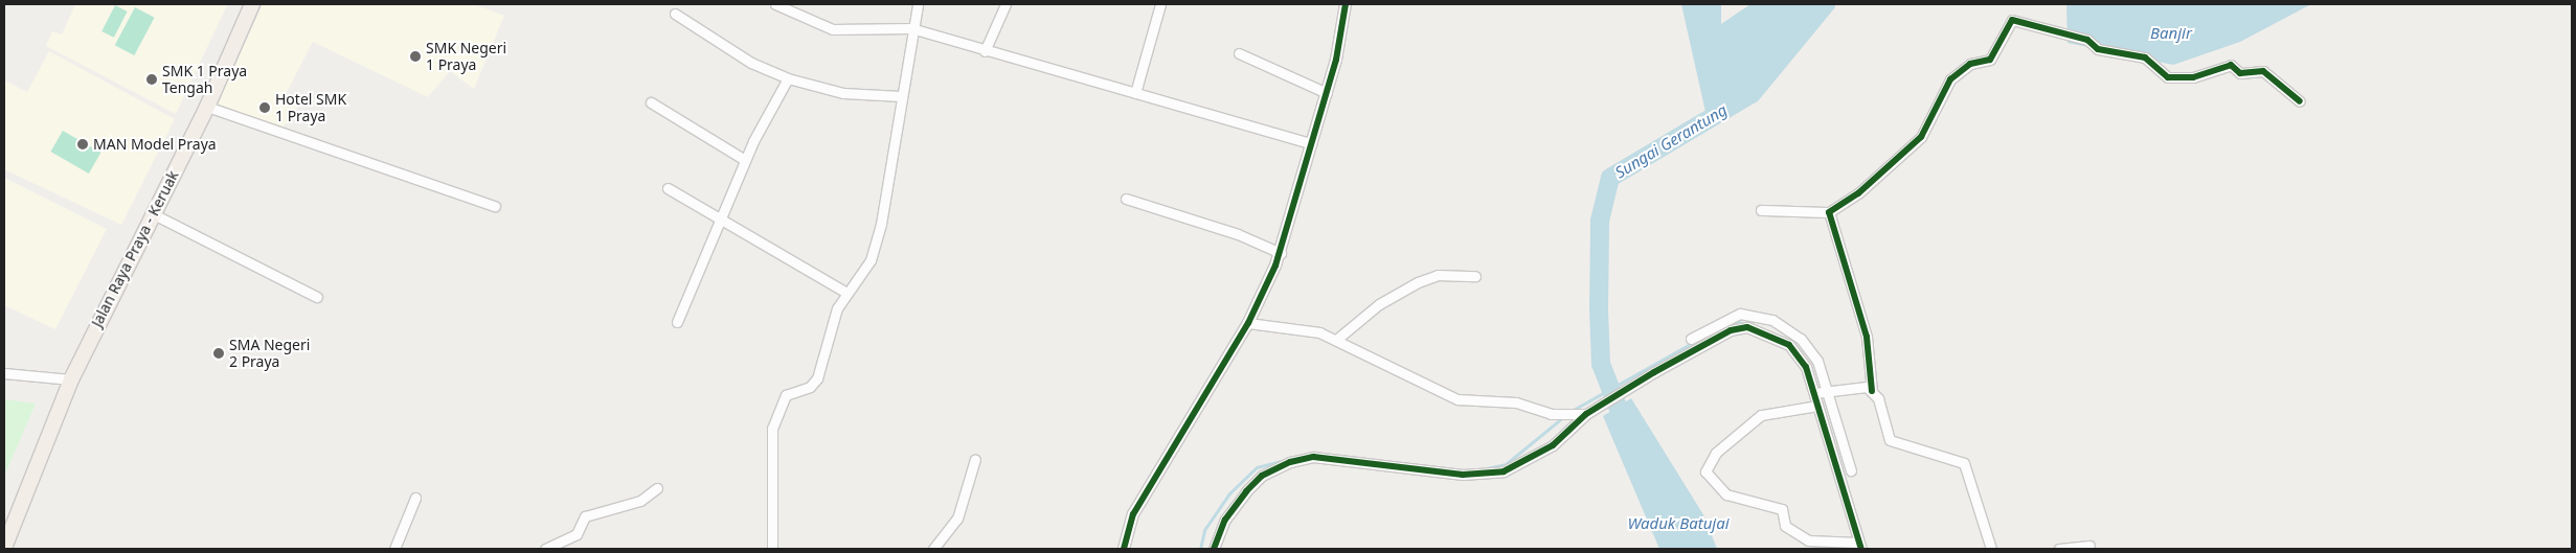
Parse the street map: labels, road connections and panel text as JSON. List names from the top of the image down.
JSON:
{
  "streets": {
    "main road": ["Jalan Raya Praya - Keruak"]
  },
  "water": ["Banjir", "Sungai Gerantung", "Waduk Batujai"],
  "places": [
    "SMK Negeri 1 Praya",
    "SMK 1 Praya Tengah",
    "Hotel SMK 1 Praya",
    "MAN Model Praya",
    "SMA Negeri 2 Praya"
  ]
}
